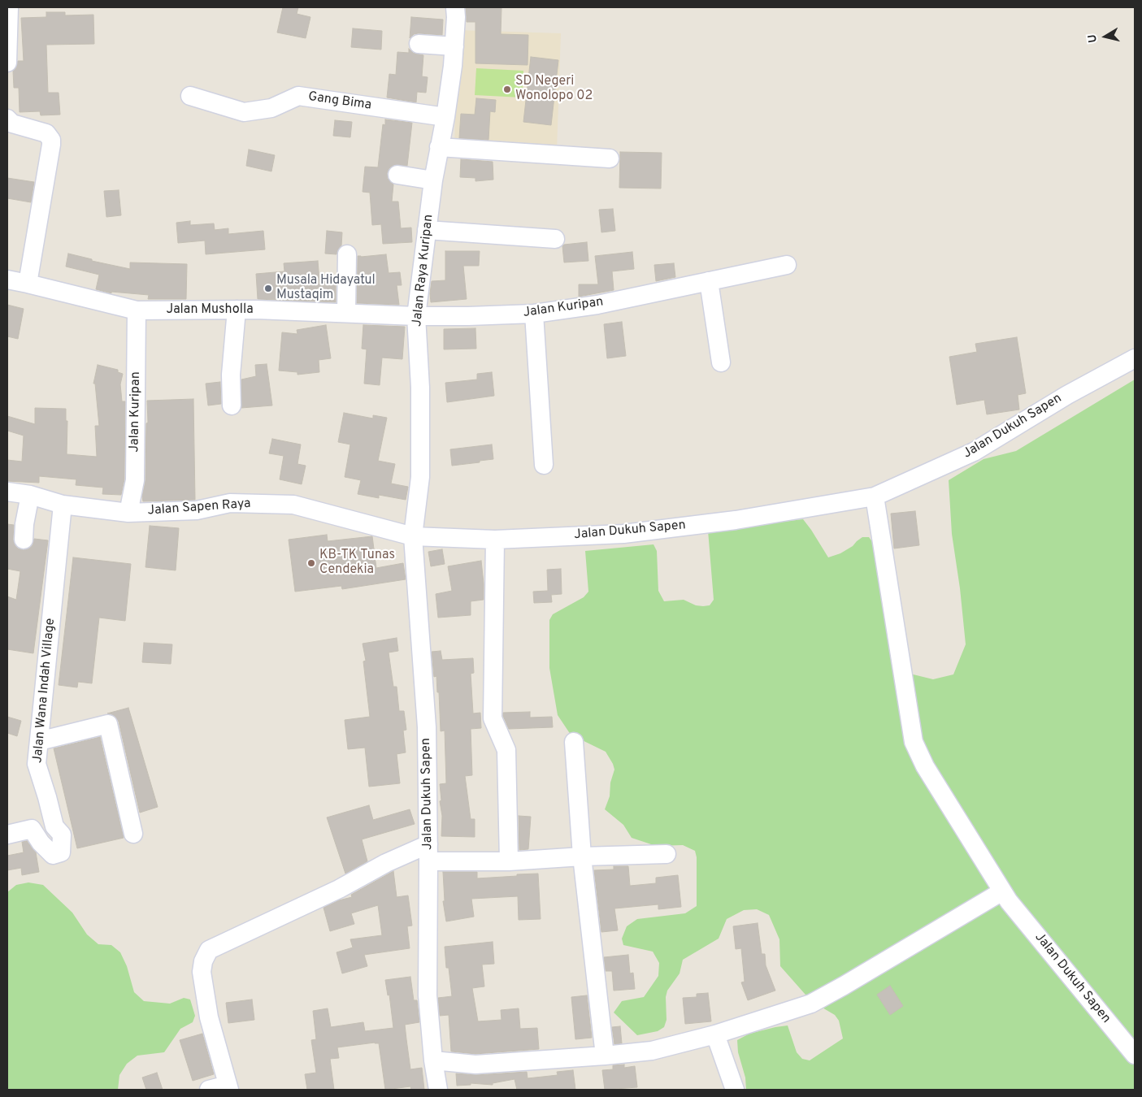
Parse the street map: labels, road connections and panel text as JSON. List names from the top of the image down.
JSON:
{
  "streets": {
    "street": [
      "Gang Bima",
      "Jalan Raya Kuripan",
      "Jalan Kuripan",
      "Jalan Musholla",
      "Jalan Dukuh Sapen",
      "Jalan Sapen Raya",
      "Jalan Wana Indah Village"
    ]
  },
  "crossings": [
    ["Gang Bima", "Jalan Raya Kuripan"],
    ["Jalan Raya Kuripan", "Jalan Kuripan"],
    ["Jalan Raya Kuripan", "Jalan Musholla"],
    ["Jalan Raya Kuripan", "Jalan Dukuh Sapen"],
    ["Jalan Raya Kuripan", "Jalan Sapen Raya"],
    ["Jalan Kuripan", "Jalan Musholla"],
    ["Jalan Kuripan", "Jalan Sapen Raya"],
    ["Jalan Dukuh Sapen", "Jalan Sapen Raya"],
    ["Jalan Sapen Raya", "Jalan Wana Indah Village"]
  ],
  "places": ["SD Negeri Wonolopo 02", "Musala Hidayatul Mustaqim", "KB-TK Tunas Cendekia"],
  "north": "left"
}
